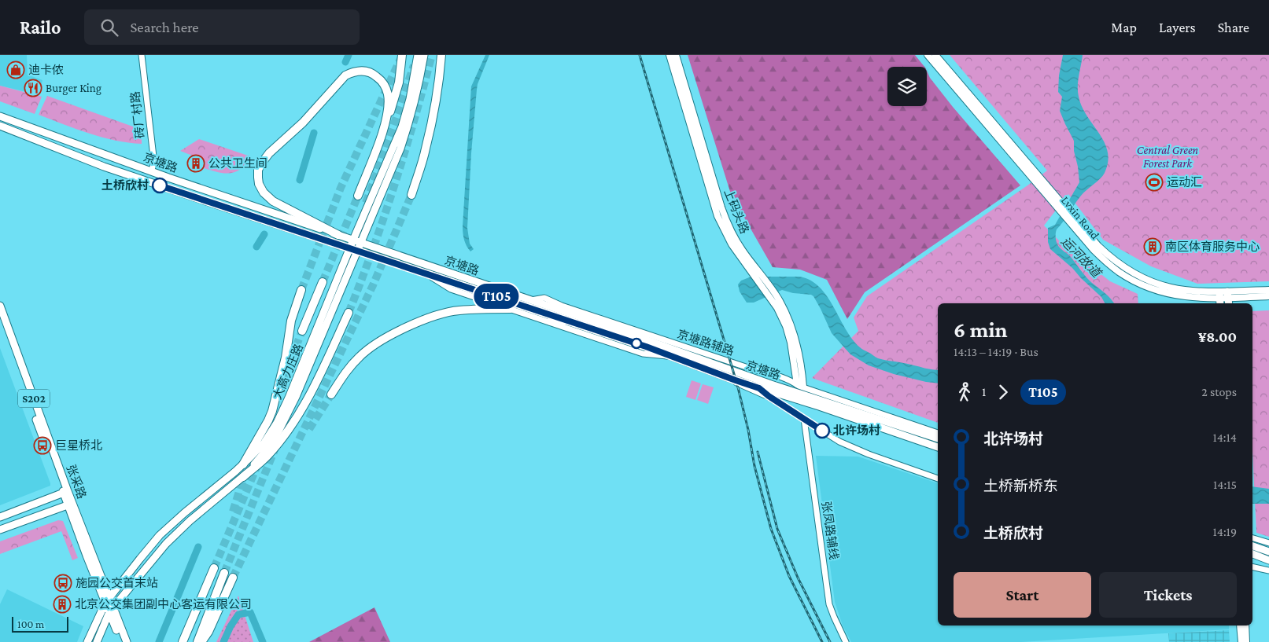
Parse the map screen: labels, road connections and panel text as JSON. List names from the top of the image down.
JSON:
{
  "streets": {
    "main road": [
      "京塘路",
      "上码头路",
      "Lvxin Road",
      "大高力庄路",
      "S202",
      "张采路"
    ],
    "street": ["砖厂村路", "京塘路辅路", "张凤路辅线"]
  },
  "crossings": [
    ["砖厂村路", "京塘路"],
    ["京塘路", "京塘路辅路"],
    ["京塘路", "大高力庄路"],
    ["上码头路", "京塘路辅路"],
    ["大高力庄路", "张采路"]
  ],
  "water": ["运河故道"],
  "parks": ["Central Green Forest Park"],
  "places": {
    "shop": ["迪卡侬"],
    "restaurant": ["Burger King"],
    "building": ["公共卫生间", "南区体育服务中心", "北京公交集团副中心客运有限公司"],
    "sports": ["运动汇"],
    "other": ["土桥欣村", "北许场村"],
    "bus stop": ["巨星桥北", "施园公交首末站"]
  },
  "lines": ["bus line T105"],
  "scale_bar": "100 m",
  "page": {
    "header": "Railo",
    "search": "Search here",
    "nav": ["Map", "Layers", "Share"],
    "on_map": "T105",
    "heading": ["6 min", "14:13 – 14:19 · Bus", "¥8.00"],
    "legs": ["1", "T105", "2 stops"],
    "list": [
      {
        "name": "北许场村",
        "value": "14:14"
      },
      {
        "name": "土桥新桥东",
        "value": "14:15"
      },
      {
        "name": "土桥欣村",
        "value": "14:19"
      }
    ],
    "buttons": ["Start", "Tickets"],
    "scale": "100 m"
  }
}
